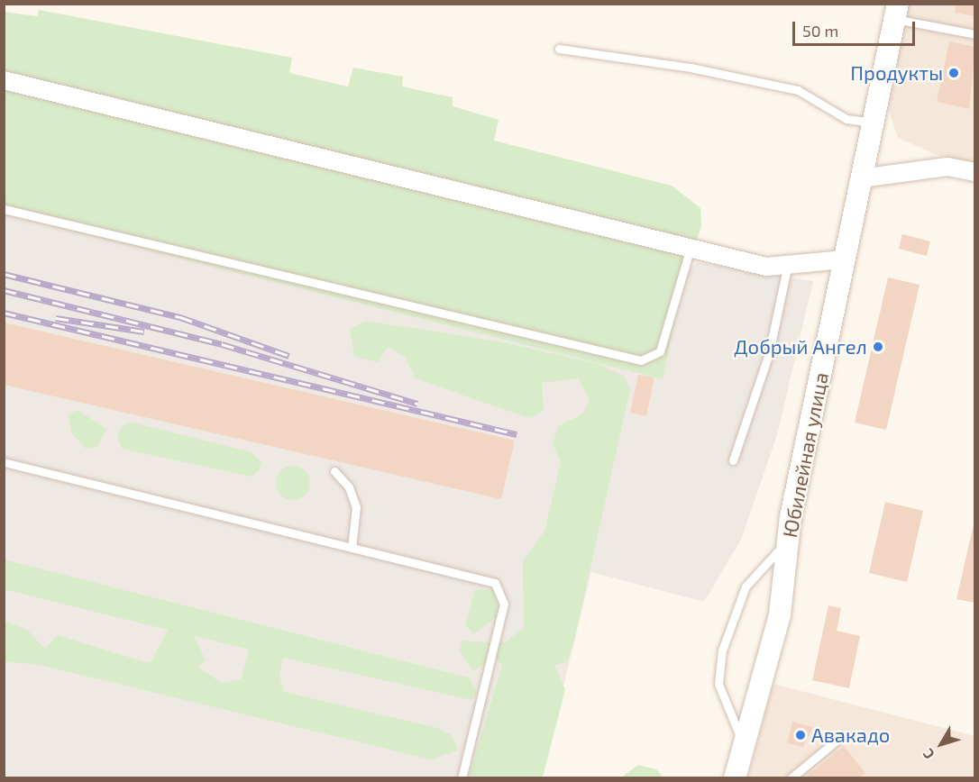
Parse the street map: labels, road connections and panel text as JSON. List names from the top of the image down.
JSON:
{
  "streets": {
    "street": ["Юбилейная улица"]
  },
  "places": ["Продукты", "Добрый Ангел", "Авакадо"],
  "scale_bar": "50 m",
  "north": "bottom left"
}
